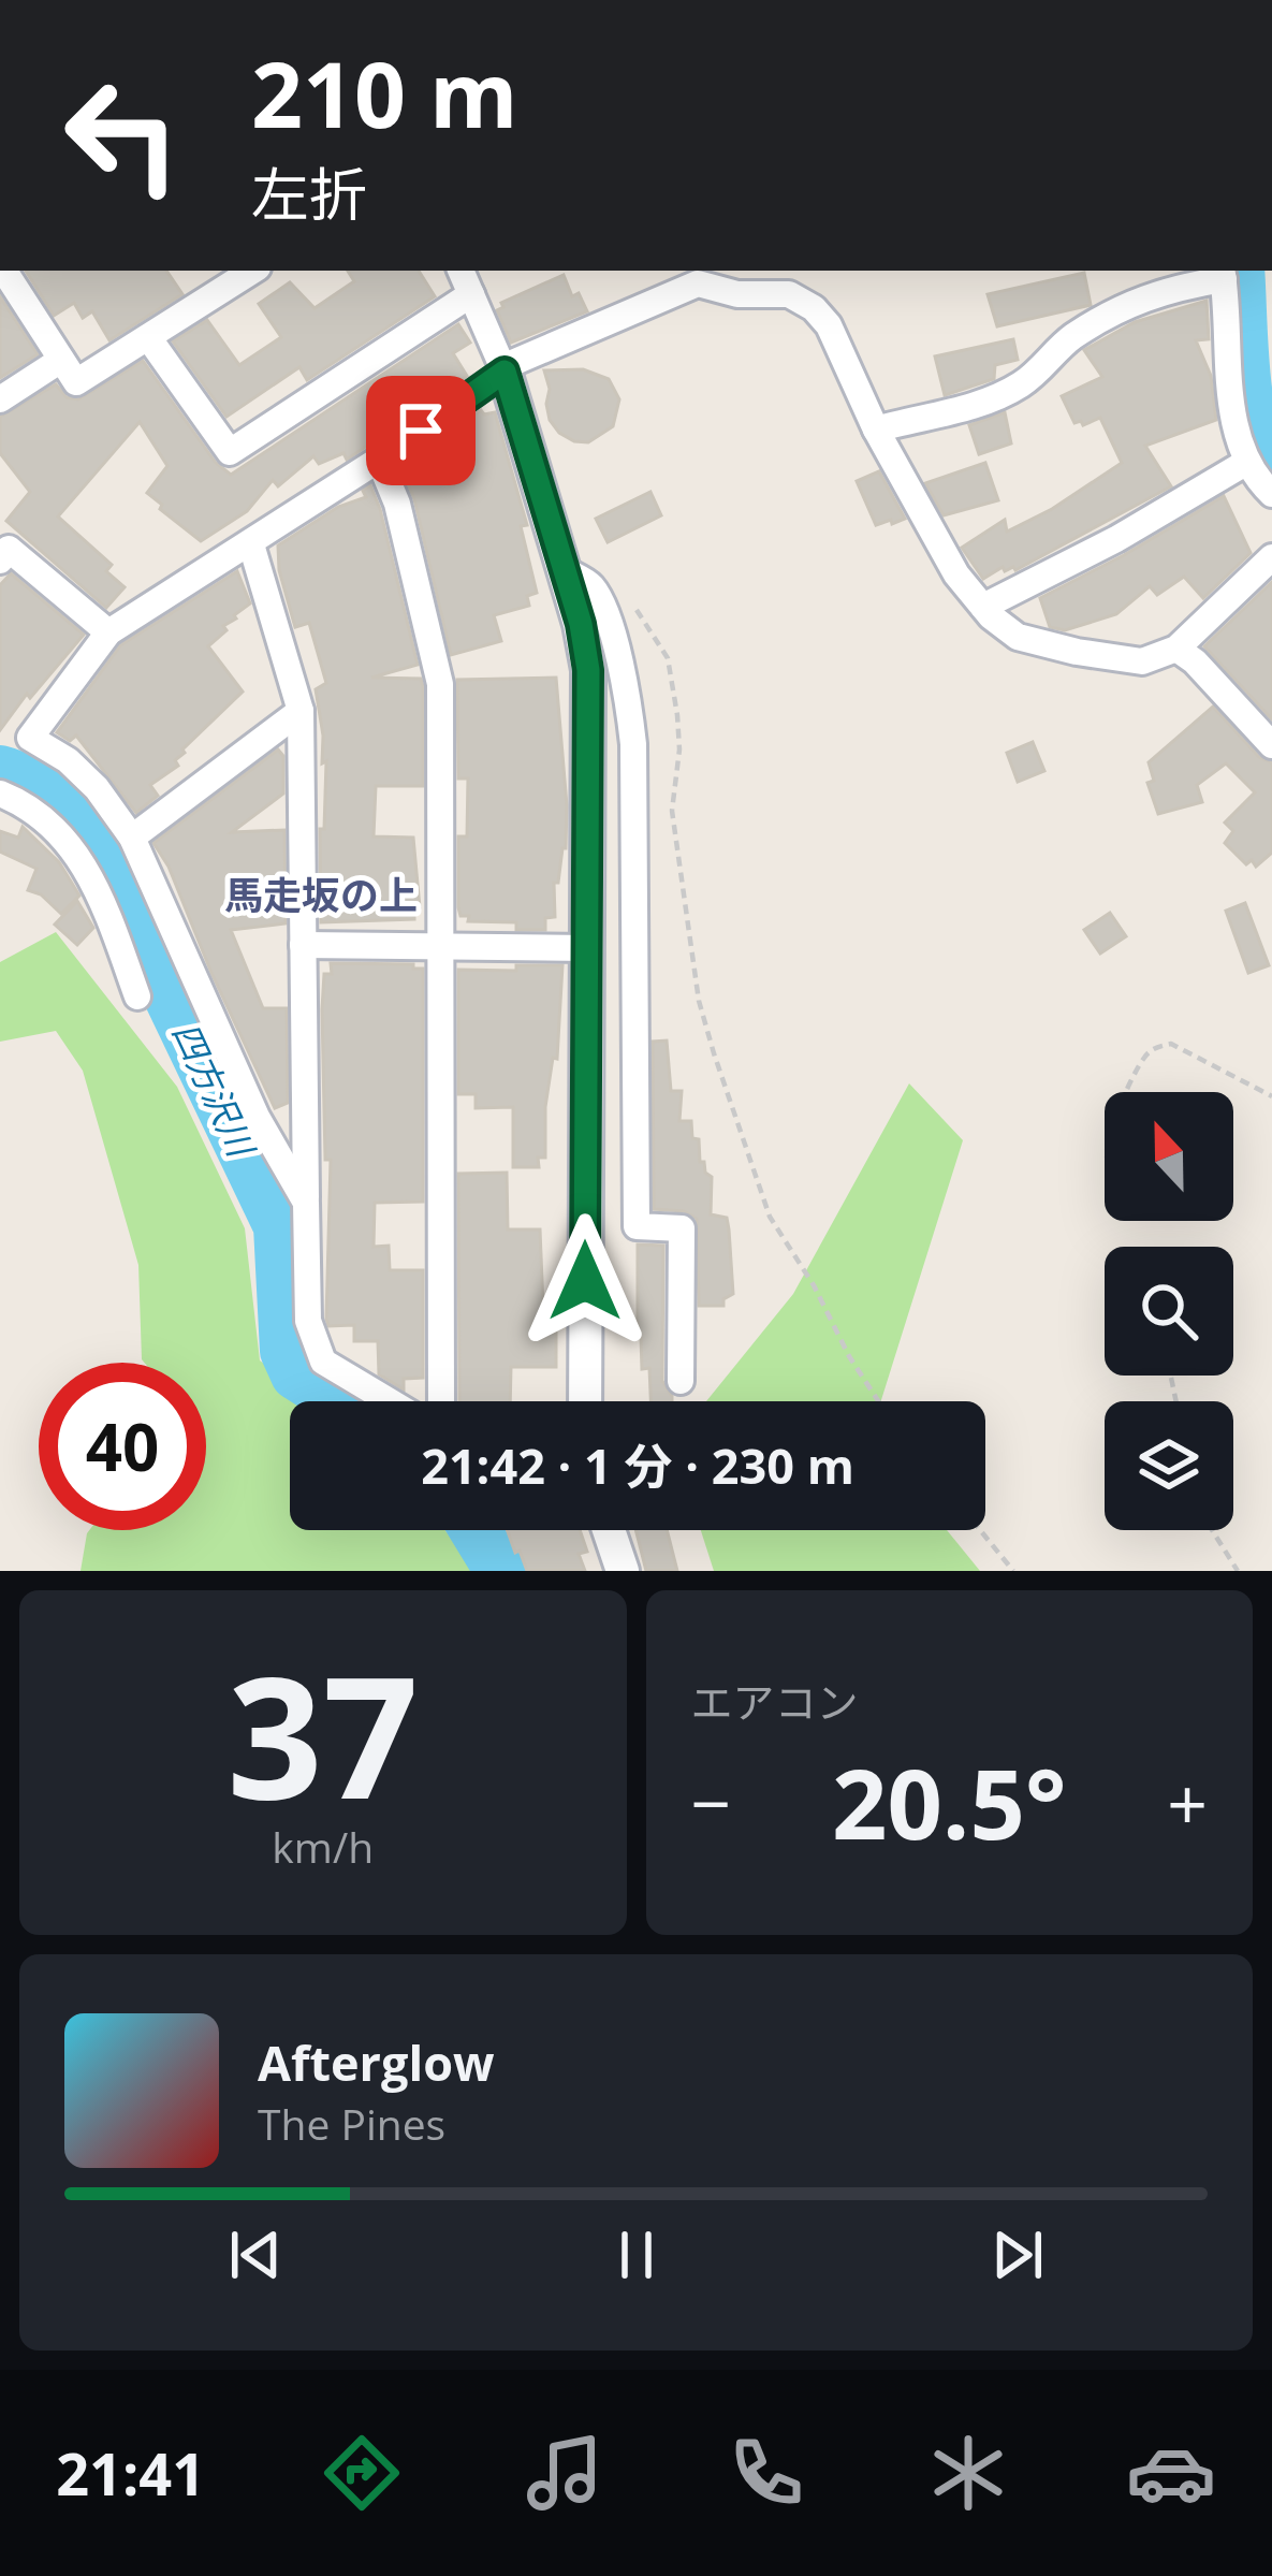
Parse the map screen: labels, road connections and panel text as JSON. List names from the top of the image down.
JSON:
{
  "districts": ["馬走坂の上"],
  "water": ["四方沢川"],
  "north": "top",
  "page": {
    "turn": ["210 m", "左折"],
    "limit": "40",
    "trip": "21:42 · 1 分 · 230 m",
    "tile": [
      ["37", "km/h"],
      "エアコン"
    ],
    "heat": ["−", "20.5°", "+"],
    "song": ["Afterglow", "The Pines"],
    "tabs": "21:41"
  }
}
